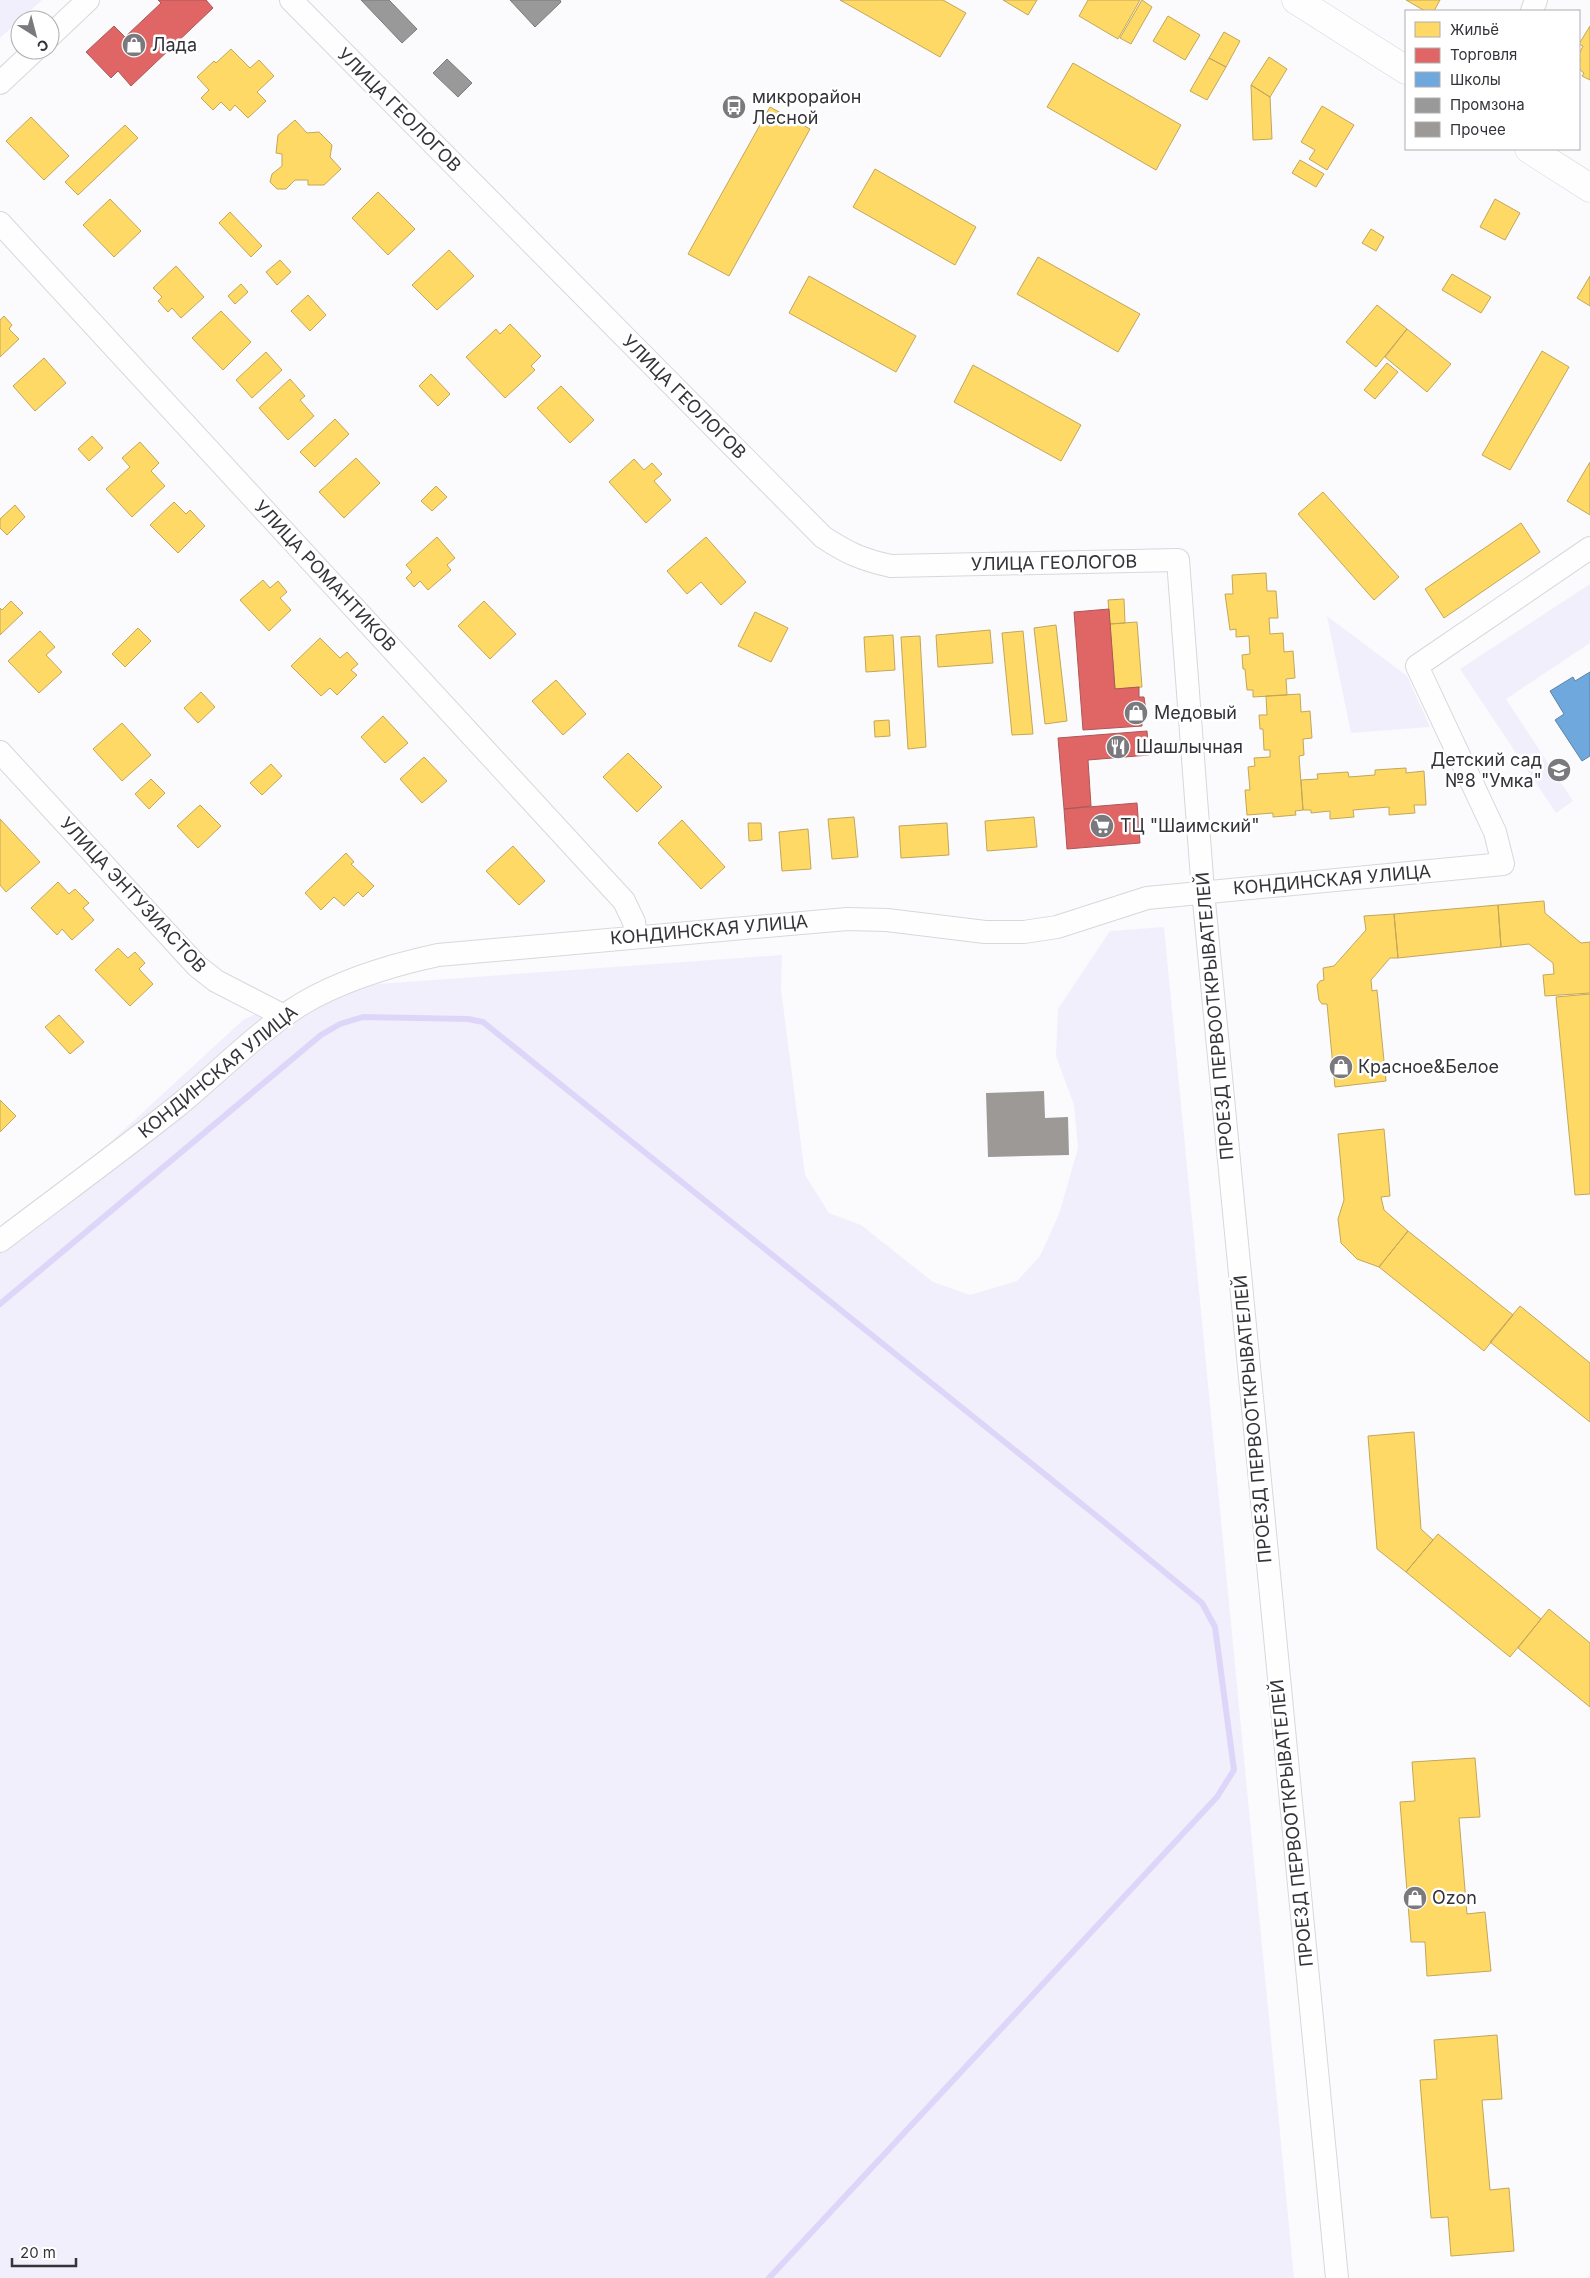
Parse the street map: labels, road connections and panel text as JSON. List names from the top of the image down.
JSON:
{
  "streets": {
    "street": [
      "УЛИЦА ГЕОЛОГОВ",
      "УЛИЦА РОМАНТИКОВ",
      "КОНДИНСКАЯ УЛИЦА",
      "УЛИЦА ЭНТУЗИАСТОВ",
      "ПРОЕЗД ПЕРВООТКРЫВАТЕЛЕЙ"
    ]
  },
  "crossings": [
    ["УЛИЦА ГЕОЛОГОВ", "ПРОЕЗД ПЕРВООТКРЫВАТЕЛЕЙ"],
    ["УЛИЦА РОМАНТИКОВ", "КОНДИНСКАЯ УЛИЦА"],
    ["КОНДИНСКАЯ УЛИЦА", "УЛИЦА ЭНТУЗИАСТОВ"],
    ["КОНДИНСКАЯ УЛИЦА", "ПРОЕЗД ПЕРВООТКРЫВАТЕЛЕЙ"]
  ],
  "places": {
    "shop": [
      "Лада",
      "Медовый",
      "Красное&Белое",
      "Ozon"
    ],
    "bus stop": ["микрорайон Лесной"],
    "restaurant": ["Шашлычная"],
    "school or university": ["Детский сад №8 \"Умка\""],
    "supermarket": ["ТЦ \"Шаимский\""]
  },
  "legend": [
    "Жильё",
    "Торговля",
    "Школы",
    "Промзона",
    "Прочее"
  ],
  "scale_bar": "20 m",
  "north": "bottom right"
}
